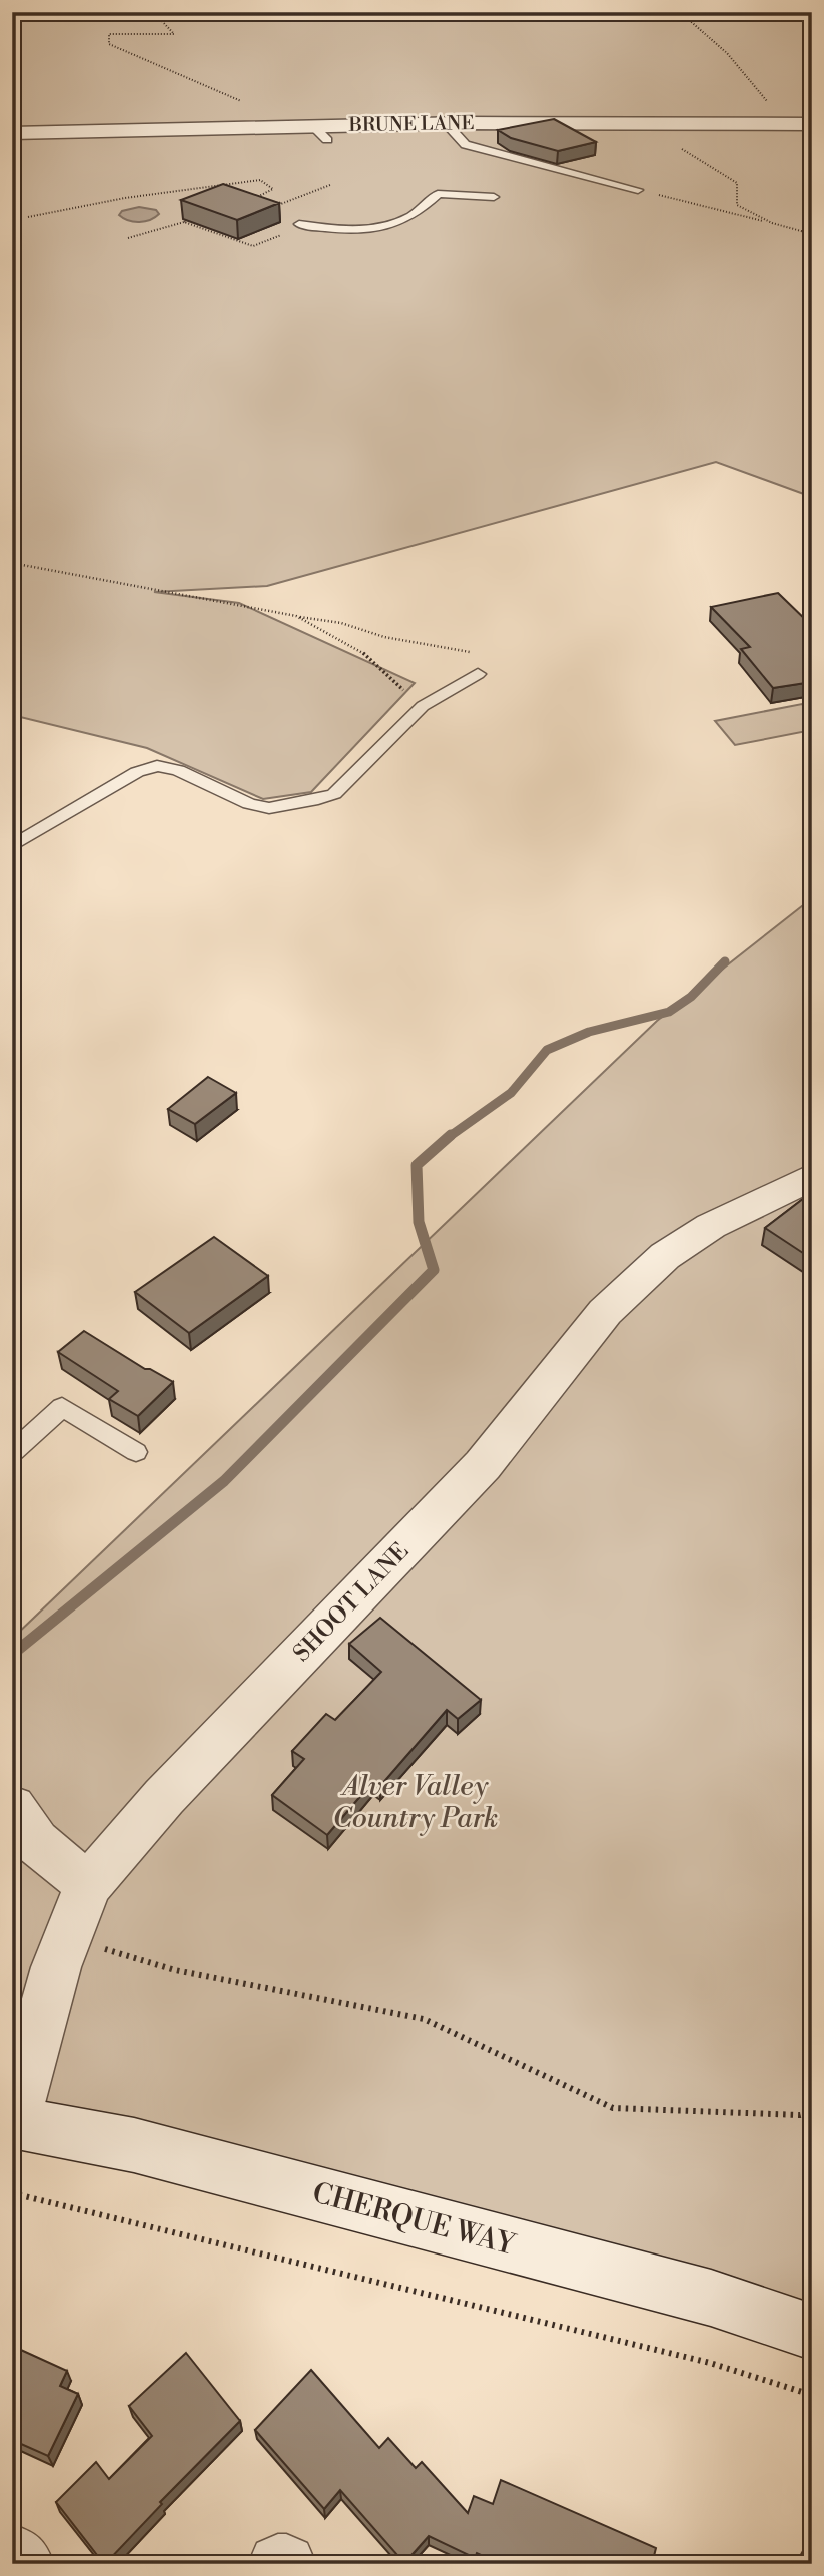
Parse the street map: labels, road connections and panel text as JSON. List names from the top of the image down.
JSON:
{
  "streets": {
    "street": ["BRUNE LANE", "SHOOT LANE", "CHERQUE WAY"]
  },
  "crossings": [
    ["SHOOT LANE", "CHERQUE WAY"]
  ],
  "parks": ["Alver Valley Country Park"]
}
